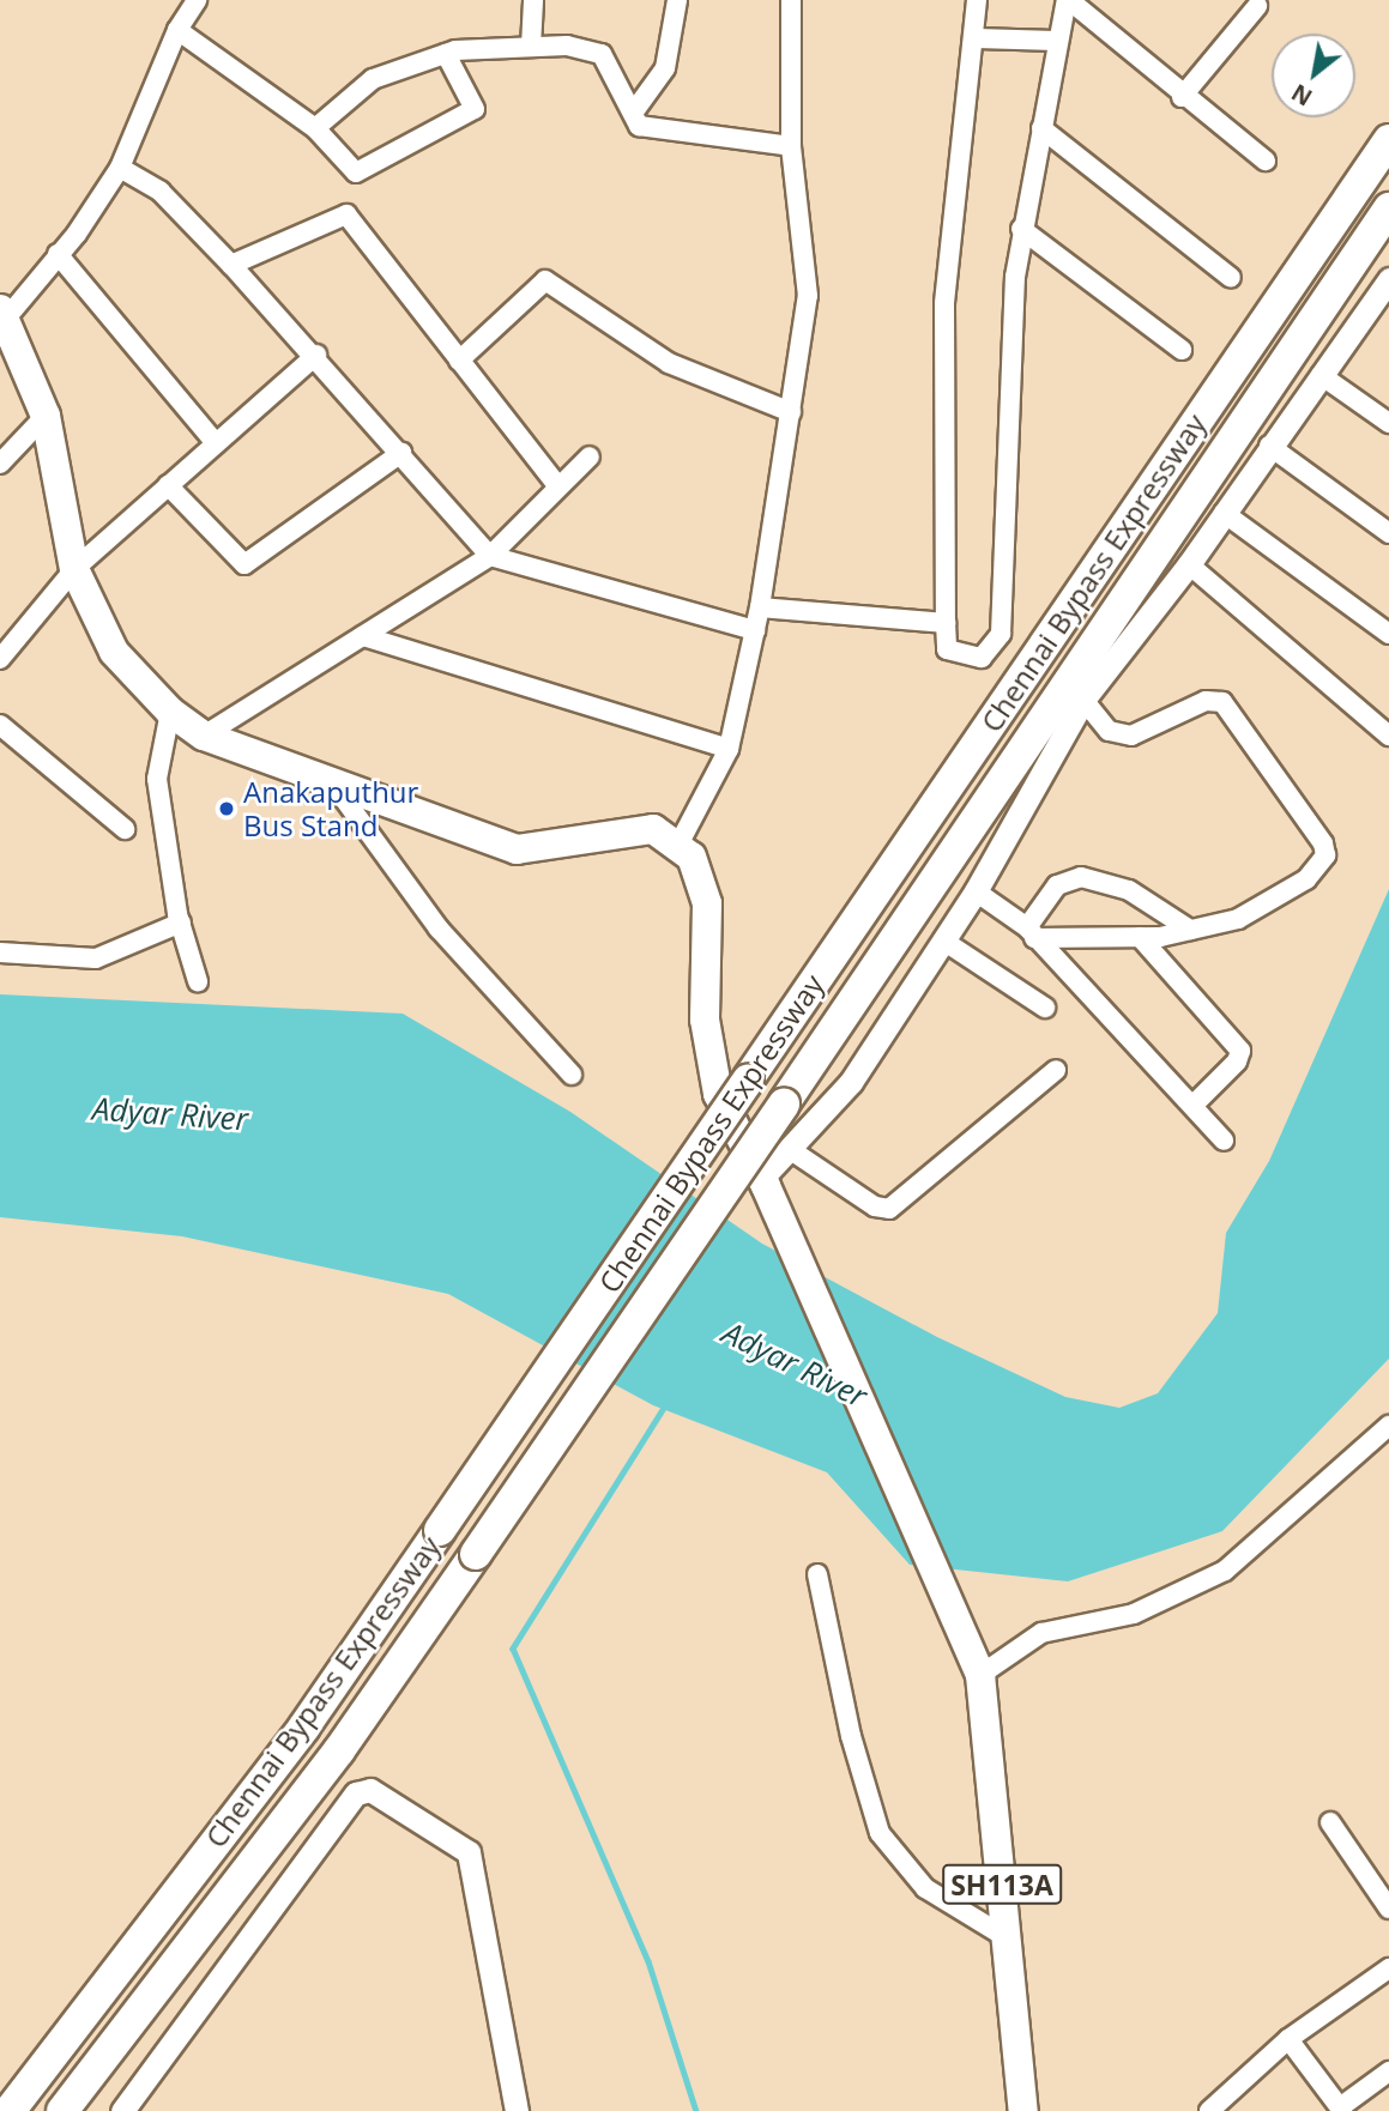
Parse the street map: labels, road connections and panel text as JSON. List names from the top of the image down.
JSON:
{
  "streets": {
    "highway": ["Chennai Bypass Expressway"],
    "main road": ["SH113A"]
  },
  "water": ["Adyar River"],
  "places": ["Anakaputhur Bus Stand"],
  "north": "bottom left"
}
